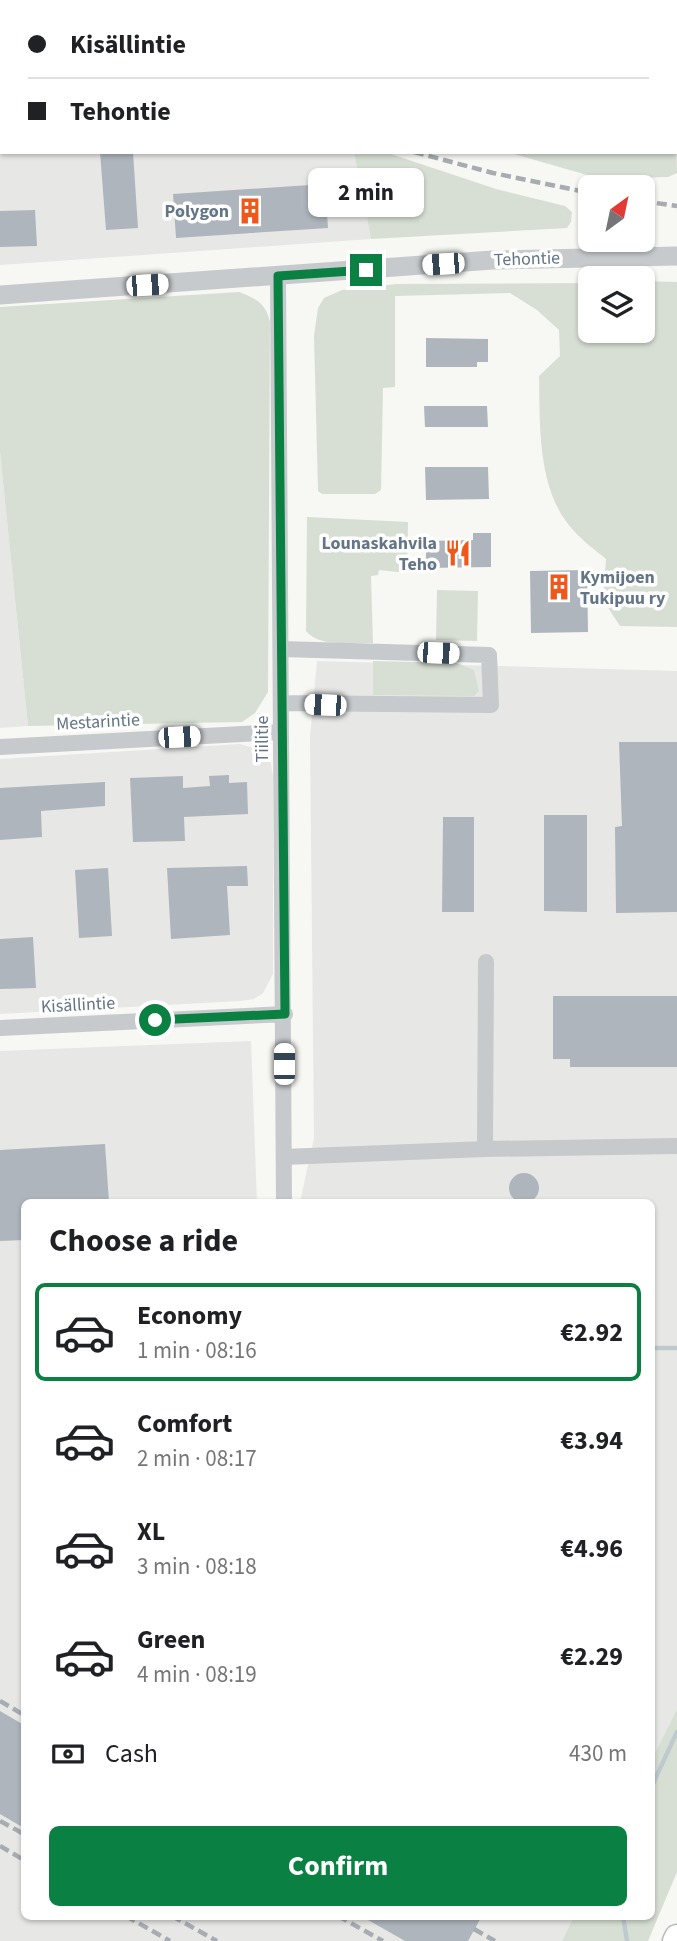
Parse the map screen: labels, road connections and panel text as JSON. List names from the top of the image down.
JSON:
{
  "streets": {
    "street": [
      "Tehontie",
      "Mestarintie",
      "Tiilitie",
      "Kisällintie"
    ]
  },
  "crossings": [
    ["Tehontie", "Tiilitie"],
    ["Mestarintie", "Tiilitie"],
    ["Tiilitie", "Kisällintie"]
  ],
  "places": {
    "building": ["Polygon", "Kymijoen Tukipuu ry"],
    "restaurant": ["Lounaskahvila Teho"]
  },
  "north": "top right",
  "page": {
    "banner": ["Kisällintie", "Tehontie"],
    "bubble": "2 min",
    "heading": "Choose a ride",
    "list": [
      {
        "name": "Economy",
        "note": "1 min · 08:16",
        "value": "€2.92"
      },
      {
        "name": "Comfort",
        "note": "2 min · 08:17",
        "value": "€3.94"
      },
      {
        "name": "XL",
        "note": "3 min · 08:18",
        "value": "€4.96"
      },
      {
        "name": "Green",
        "note": "4 min · 08:19",
        "value": "€2.29"
      }
    ],
    "pay": ["Cash", "430 m"],
    "buttons": "Confirm"
  }
}
